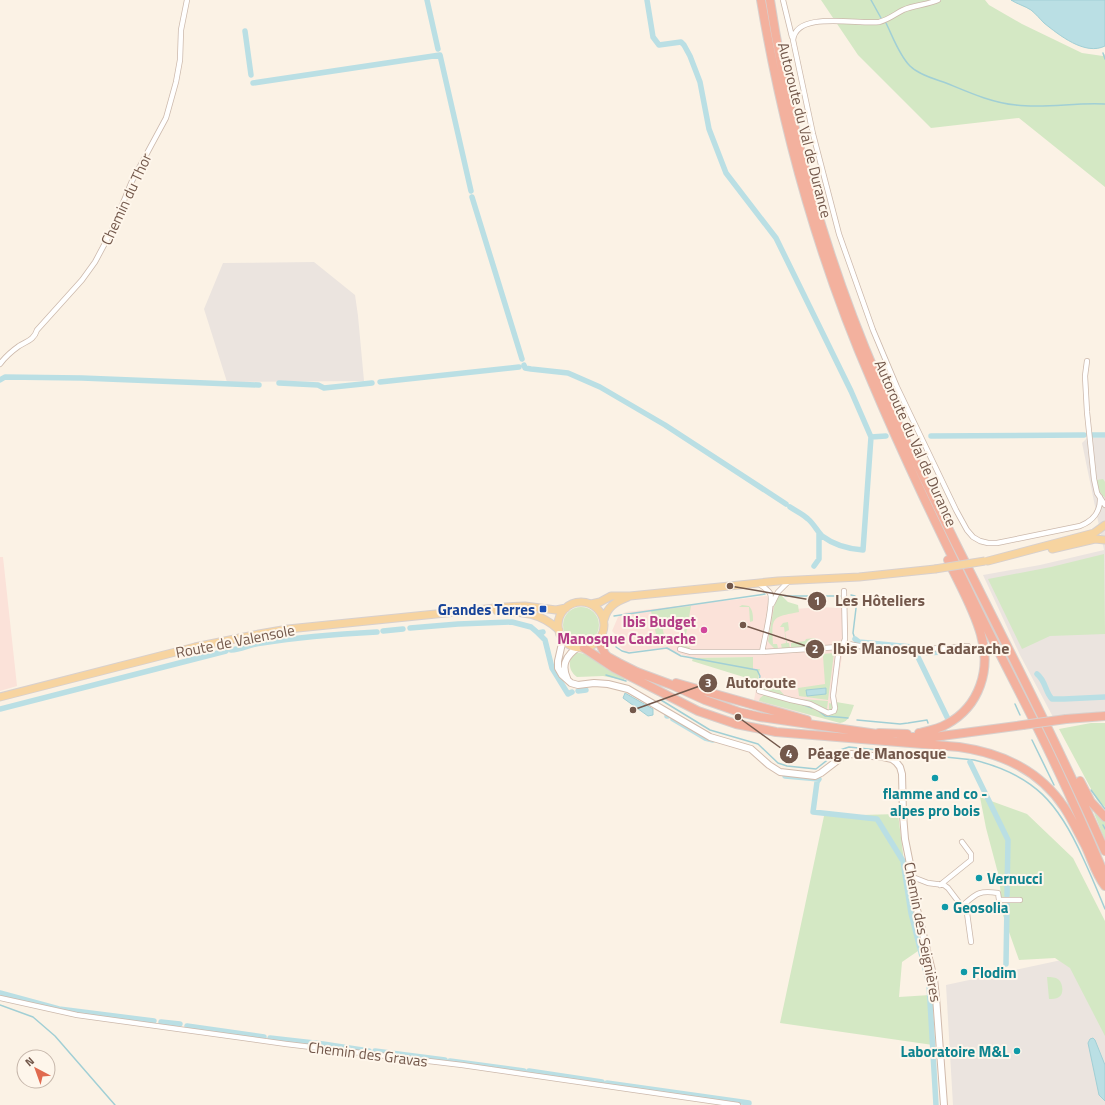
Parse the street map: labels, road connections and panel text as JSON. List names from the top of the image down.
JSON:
{
  "streets": {
    "highway": ["Autoroute du Val de Durance"],
    "main road": ["Route de Valensole"],
    "street": ["Chemin du Thor", "Chemin des Seignières", "Chemin des Gravas"]
  },
  "places": {
    "other": [
      "Les Hôteliers",
      "Ibis Manosque Cadarache",
      "Ibis Budget Manosque Cadarache",
      "Autoroute",
      "Péage de Manosque",
      "flamme and co - alpes pro bois",
      "Vernucci",
      "Geosolia",
      "Flodim",
      "Laboratoire M&L"
    ],
    "transit": ["Grandes Terres"]
  },
  "north": "top left"
}
